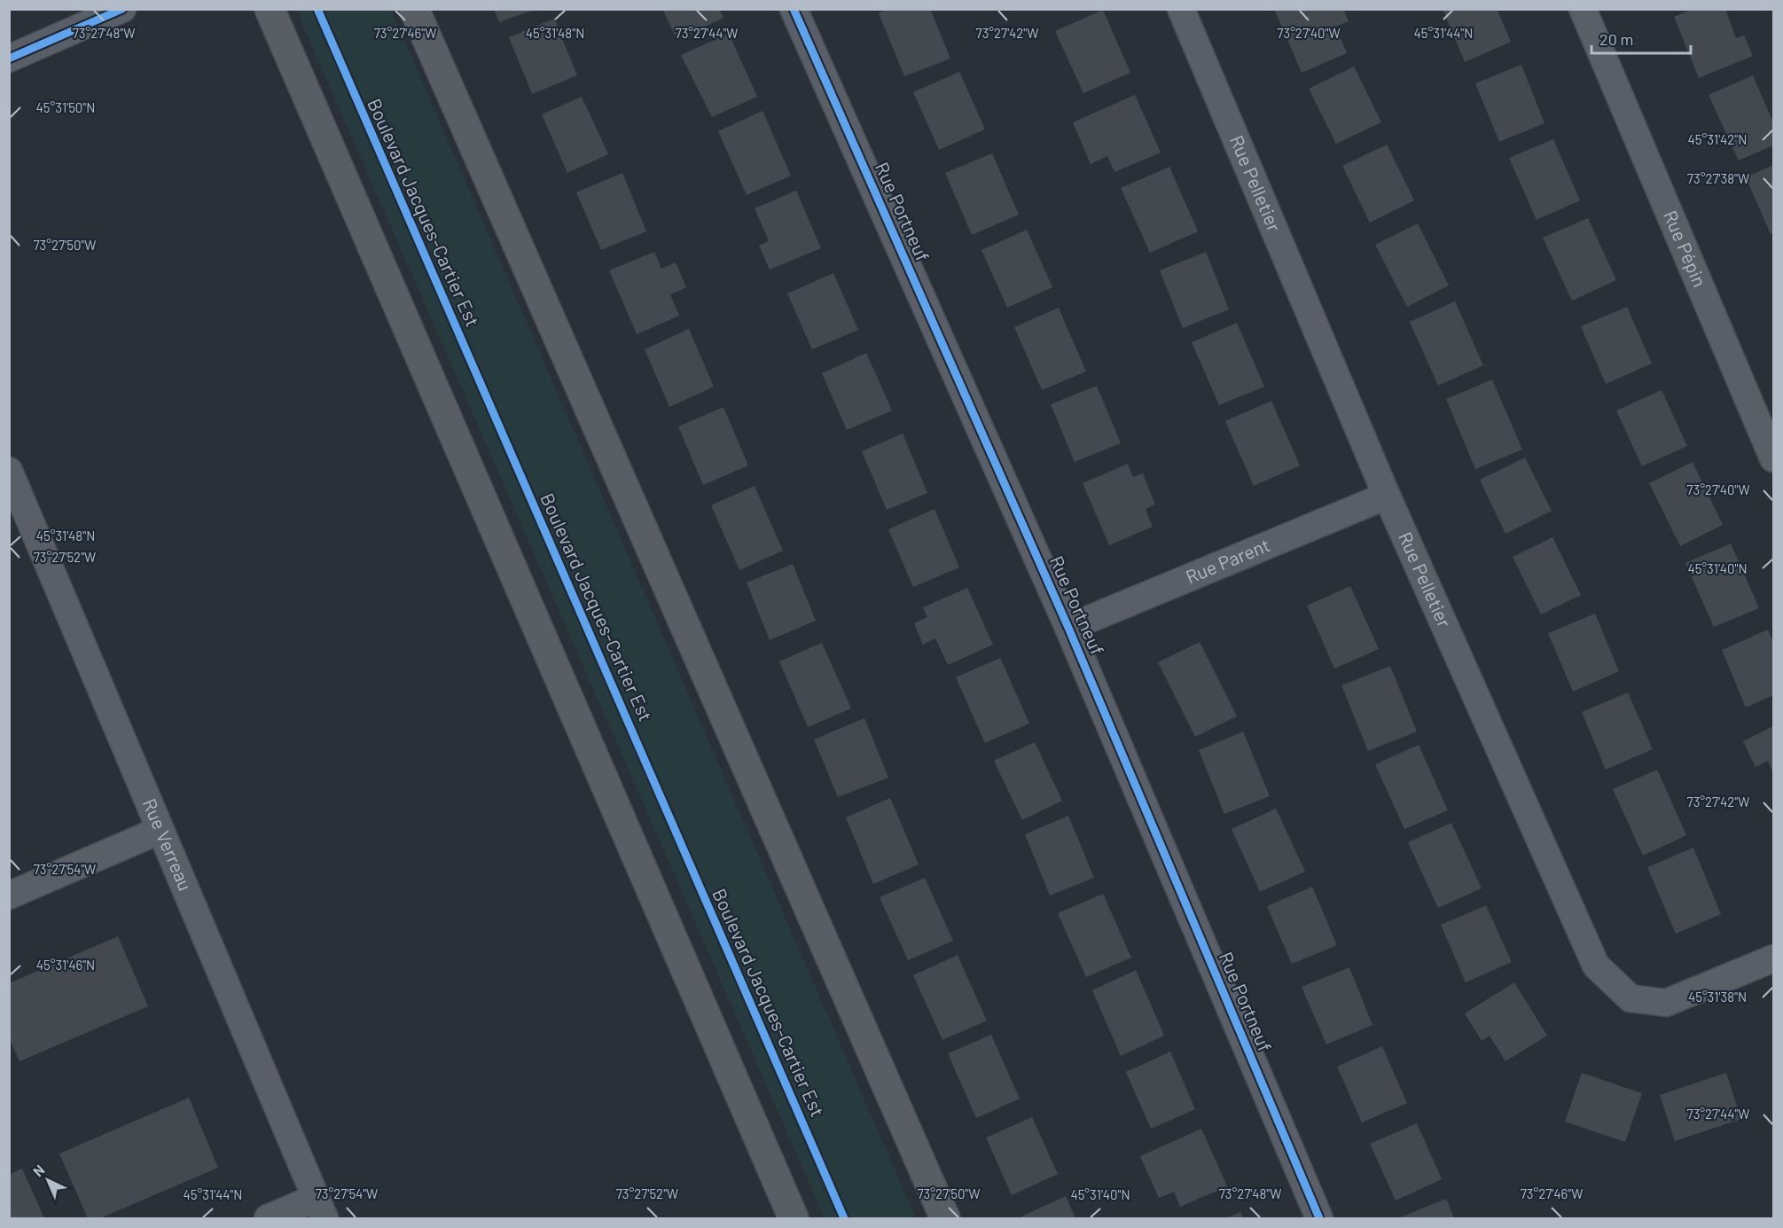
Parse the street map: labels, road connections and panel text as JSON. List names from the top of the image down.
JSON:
{
  "streets": {
    "street": [
      "Rue Pelletier",
      "Rue Portneuf",
      "Rue Pépin",
      "Rue Parent",
      "Rue Verreau"
    ],
    "cycle path": ["Boulevard Jacques-Cartier Est"]
  },
  "crossings": [
    ["Rue Pelletier", "Rue Parent"],
    ["Rue Portneuf", "Rue Parent"]
  ],
  "scale_bar": "20 m",
  "north": "top left",
  "coordinates": [
    "45°31'48\"N",
    "45°31'44\"N",
    "73°27'40\"W",
    "73°27'48\"W",
    "73°27'46\"W",
    "73°27'44\"W",
    "73°27'42\"W",
    "45°31'50\"N",
    "45°31'42\"N",
    "73°27'38\"W",
    "73°27'50\"W",
    "73°27'52\"W",
    "45°31'40\"N",
    "73°27'54\"W",
    "45°31'46\"N",
    "45°31'38\"N"
  ]
}
